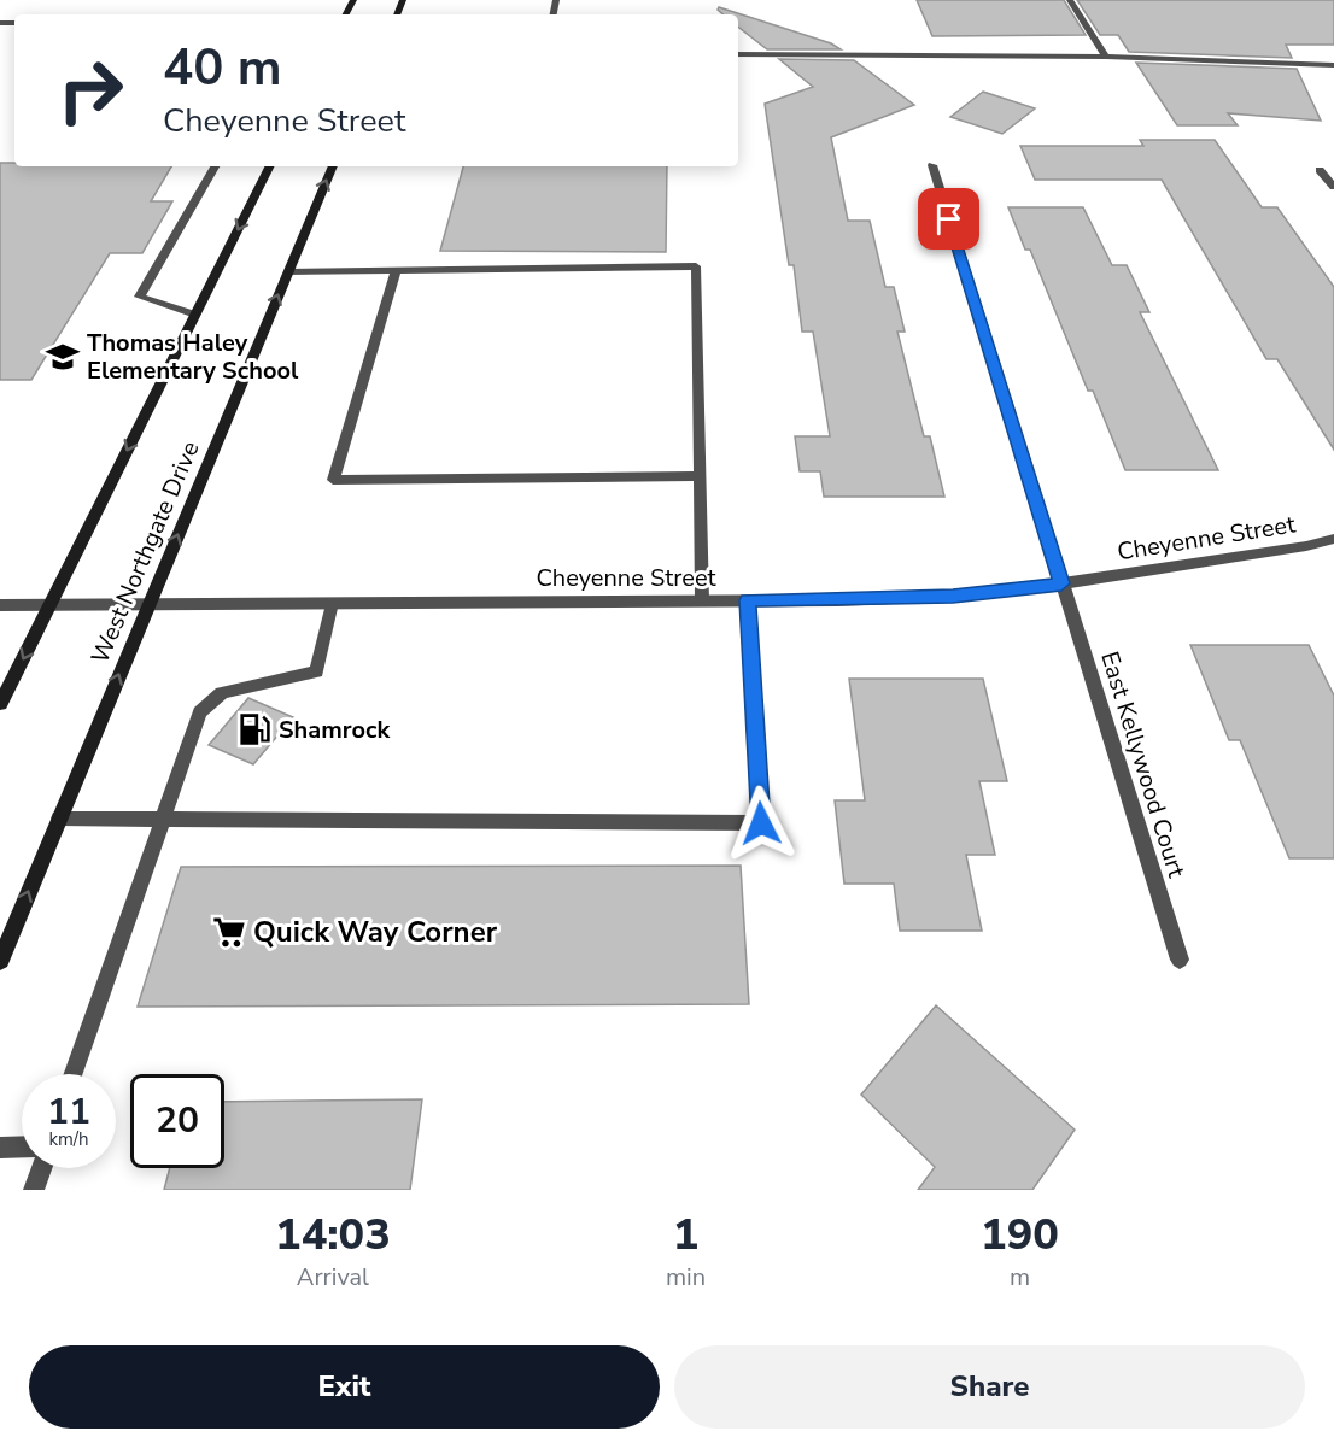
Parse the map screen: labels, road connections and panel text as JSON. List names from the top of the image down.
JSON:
{
  "streets": {
    "main road": ["West Northgate Drive"],
    "street": ["Cheyenne Street", "East Kellywood Court"]
  },
  "crossings": [
    ["Cheyenne Street", "West Northgate Drive"],
    ["Cheyenne Street", "East Kellywood Court"]
  ],
  "places": {
    "school or university": ["Thomas Haley Elementary School"],
    "fuel station": ["Shamrock"],
    "supermarket": ["Quick Way Corner"]
  },
  "page": {
    "turn": ["40 m", "Cheyenne Street"],
    "speed": "11 km/h",
    "limit": "20",
    "eta": [
      "14:03",
      "Arrival",
      "1",
      "min",
      "190",
      "m"
    ],
    "buttons": ["Exit", "Share"]
  }
}
